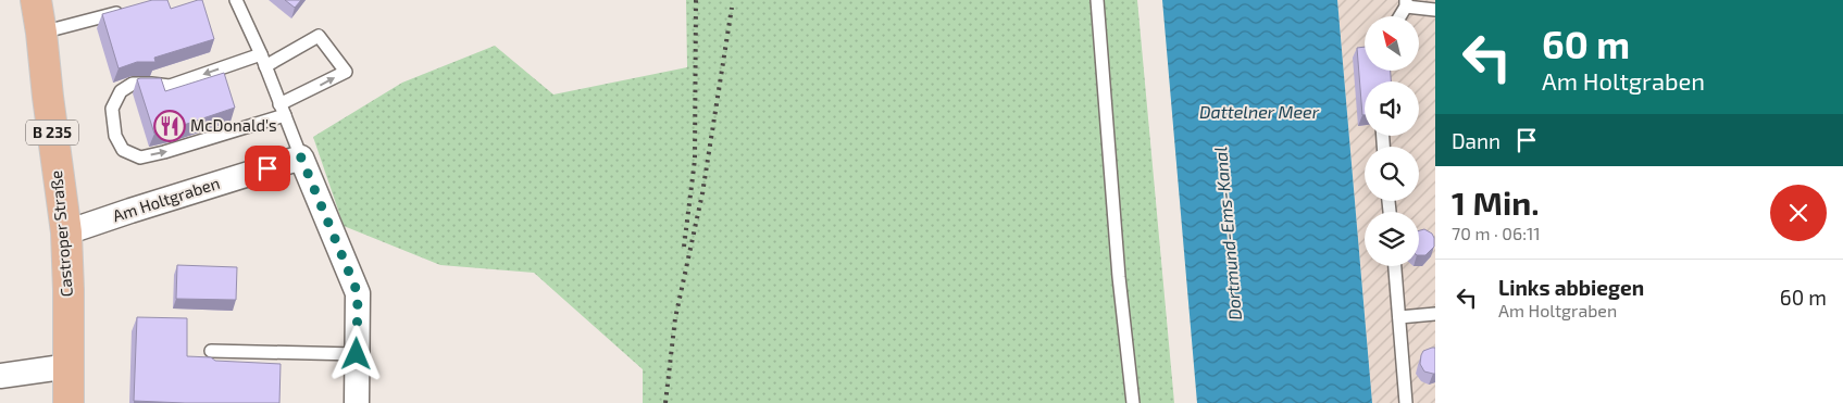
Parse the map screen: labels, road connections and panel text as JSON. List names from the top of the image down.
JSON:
{
  "streets": {
    "main road": ["B 235", "Castroper Straße"],
    "street": ["Am Holtgraben"]
  },
  "crossings": [
    ["Am Holtgraben", "Castroper Straße"]
  ],
  "water": ["Dattelner Meer", "Dortmund-Ems-Kanal"],
  "places": {
    "restaurant": ["McDonald's"]
  },
  "north": "top left",
  "page": {
    "turn": ["60 m", "Am Holtgraben"],
    "then": "Dann",
    "heading": ["1 Min.", "70 m · 06:11"],
    "list": [
      {
        "name": "Links abbiegen",
        "note": "Am Holtgraben",
        "value": "60 m"
      }
    ]
  }
}
